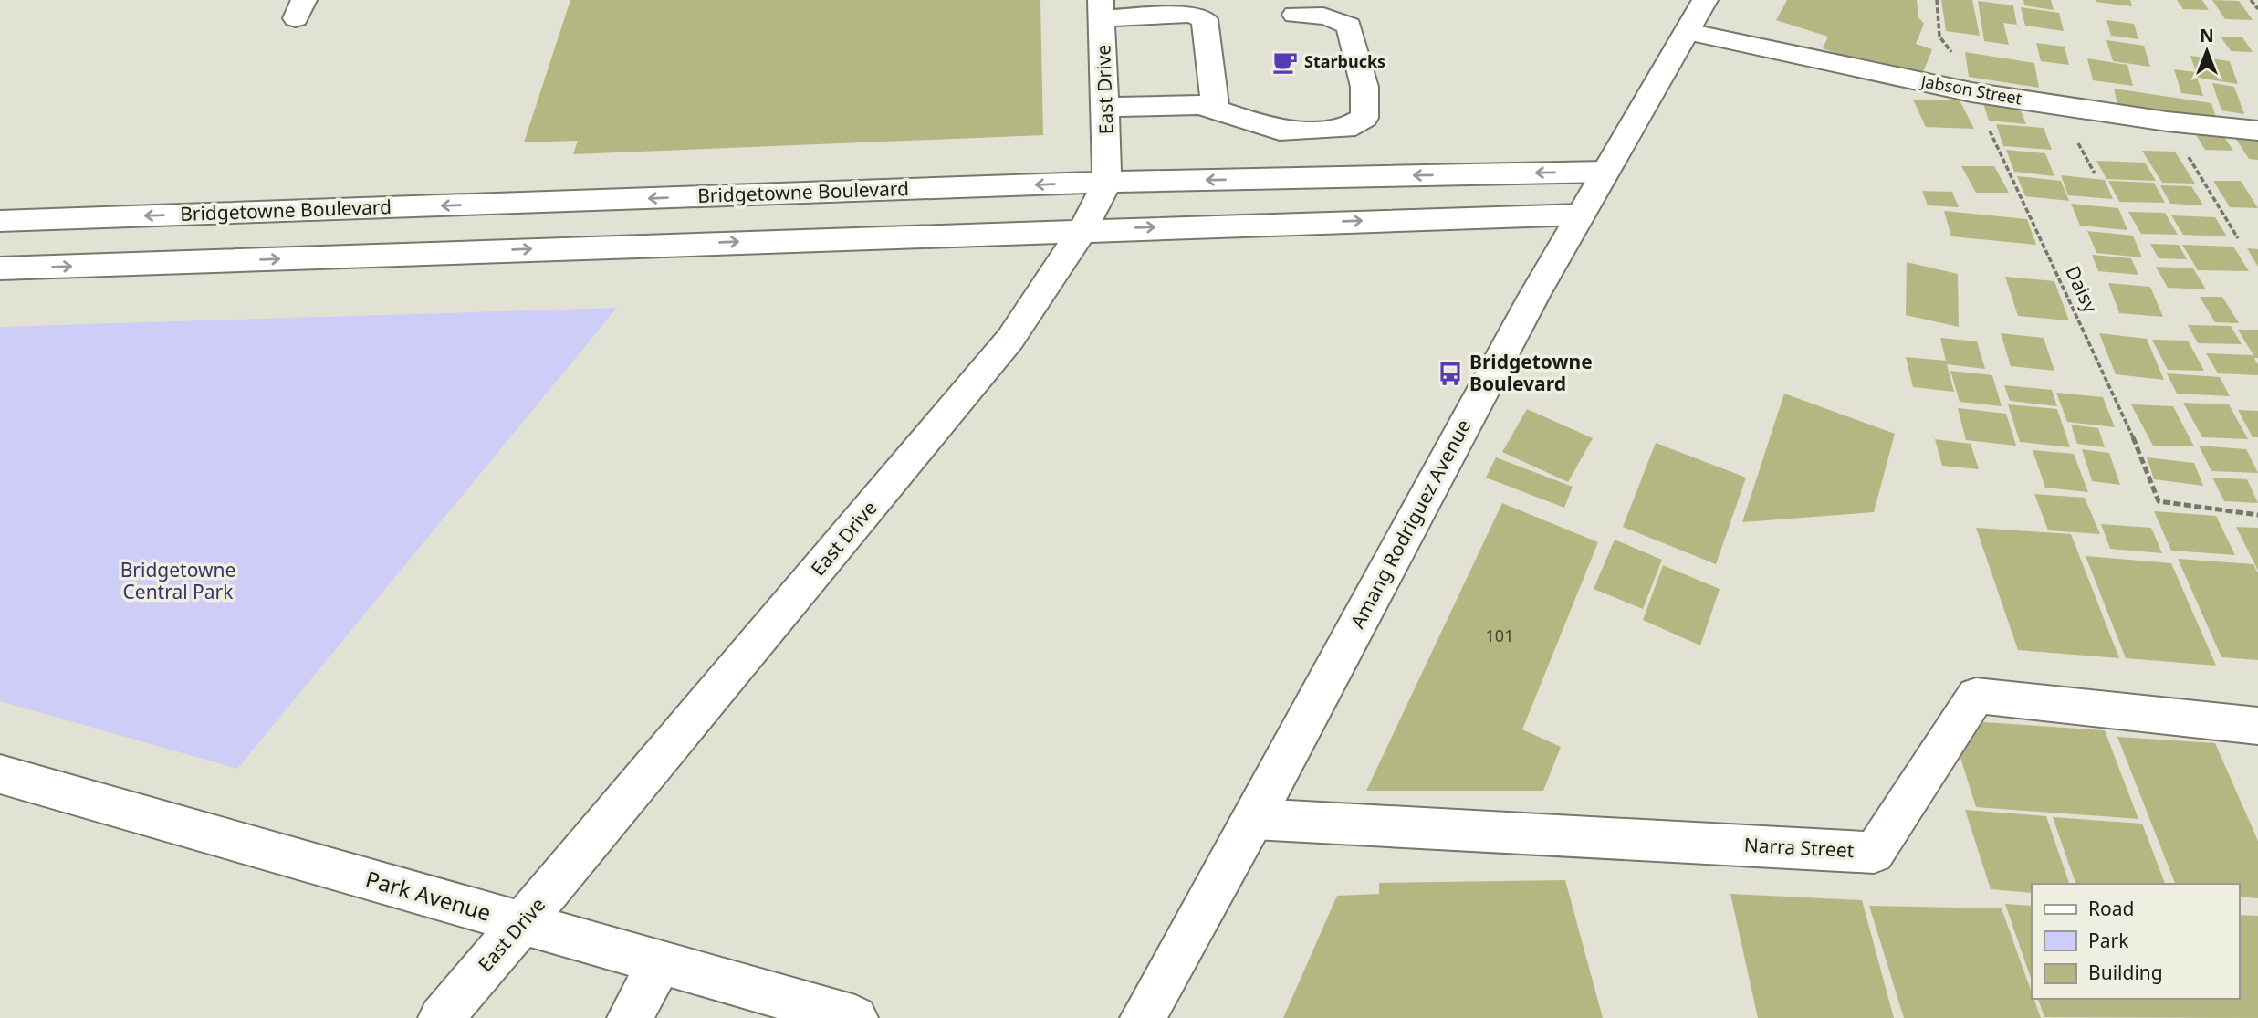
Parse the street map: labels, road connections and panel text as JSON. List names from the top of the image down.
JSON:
{
  "streets": {
    "street": [
      "East Drive",
      "Jabson Street",
      "Bridgetowne Boulevard",
      "Amang Rodriguez Avenue",
      "Narra Street",
      "Park Avenue"
    ],
    "path": ["Daisy"]
  },
  "crossings": [
    ["East Drive", "Bridgetowne Boulevard"],
    ["East Drive", "Park Avenue"],
    ["Jabson Street", "Daisy"],
    ["Jabson Street", "Amang Rodriguez Avenue"],
    ["Bridgetowne Boulevard", "Amang Rodriguez Avenue"],
    ["Amang Rodriguez Avenue", "Narra Street"]
  ],
  "parks": ["Bridgetowne Central Park"],
  "places": {
    "cafe": ["Starbucks"],
    "bus stop": ["Bridgetowne Boulevard"]
  },
  "house_numbers": ["101"],
  "legend": ["Road", "Park", "Building"],
  "north": "top"
}
